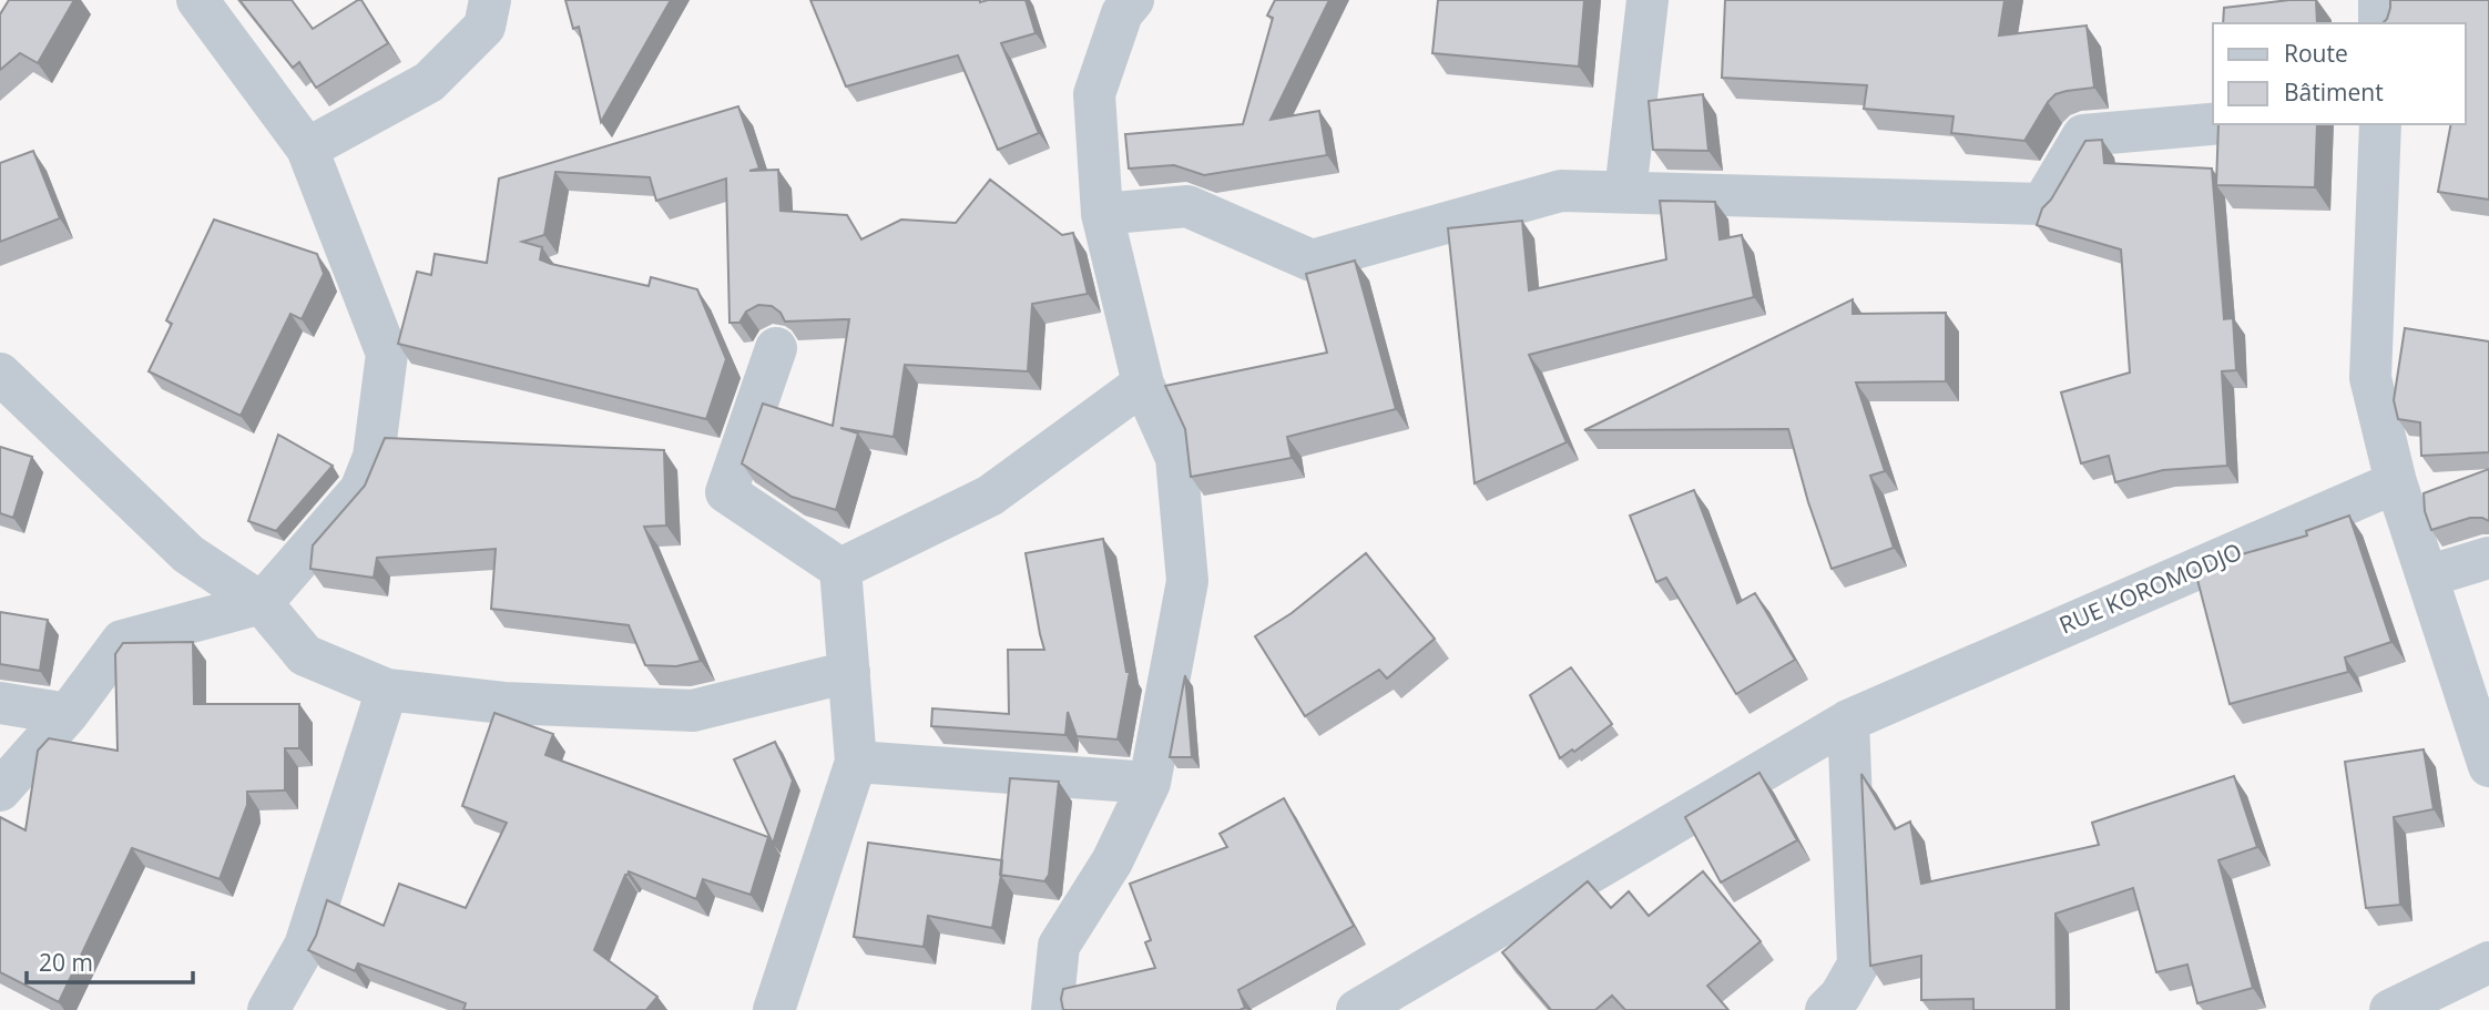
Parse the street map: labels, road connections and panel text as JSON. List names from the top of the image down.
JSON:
{
  "streets": {
    "street": ["RUE KOROMODJO"]
  },
  "legend": ["Route", "Bâtiment"],
  "scale_bar": "20 m"
}
